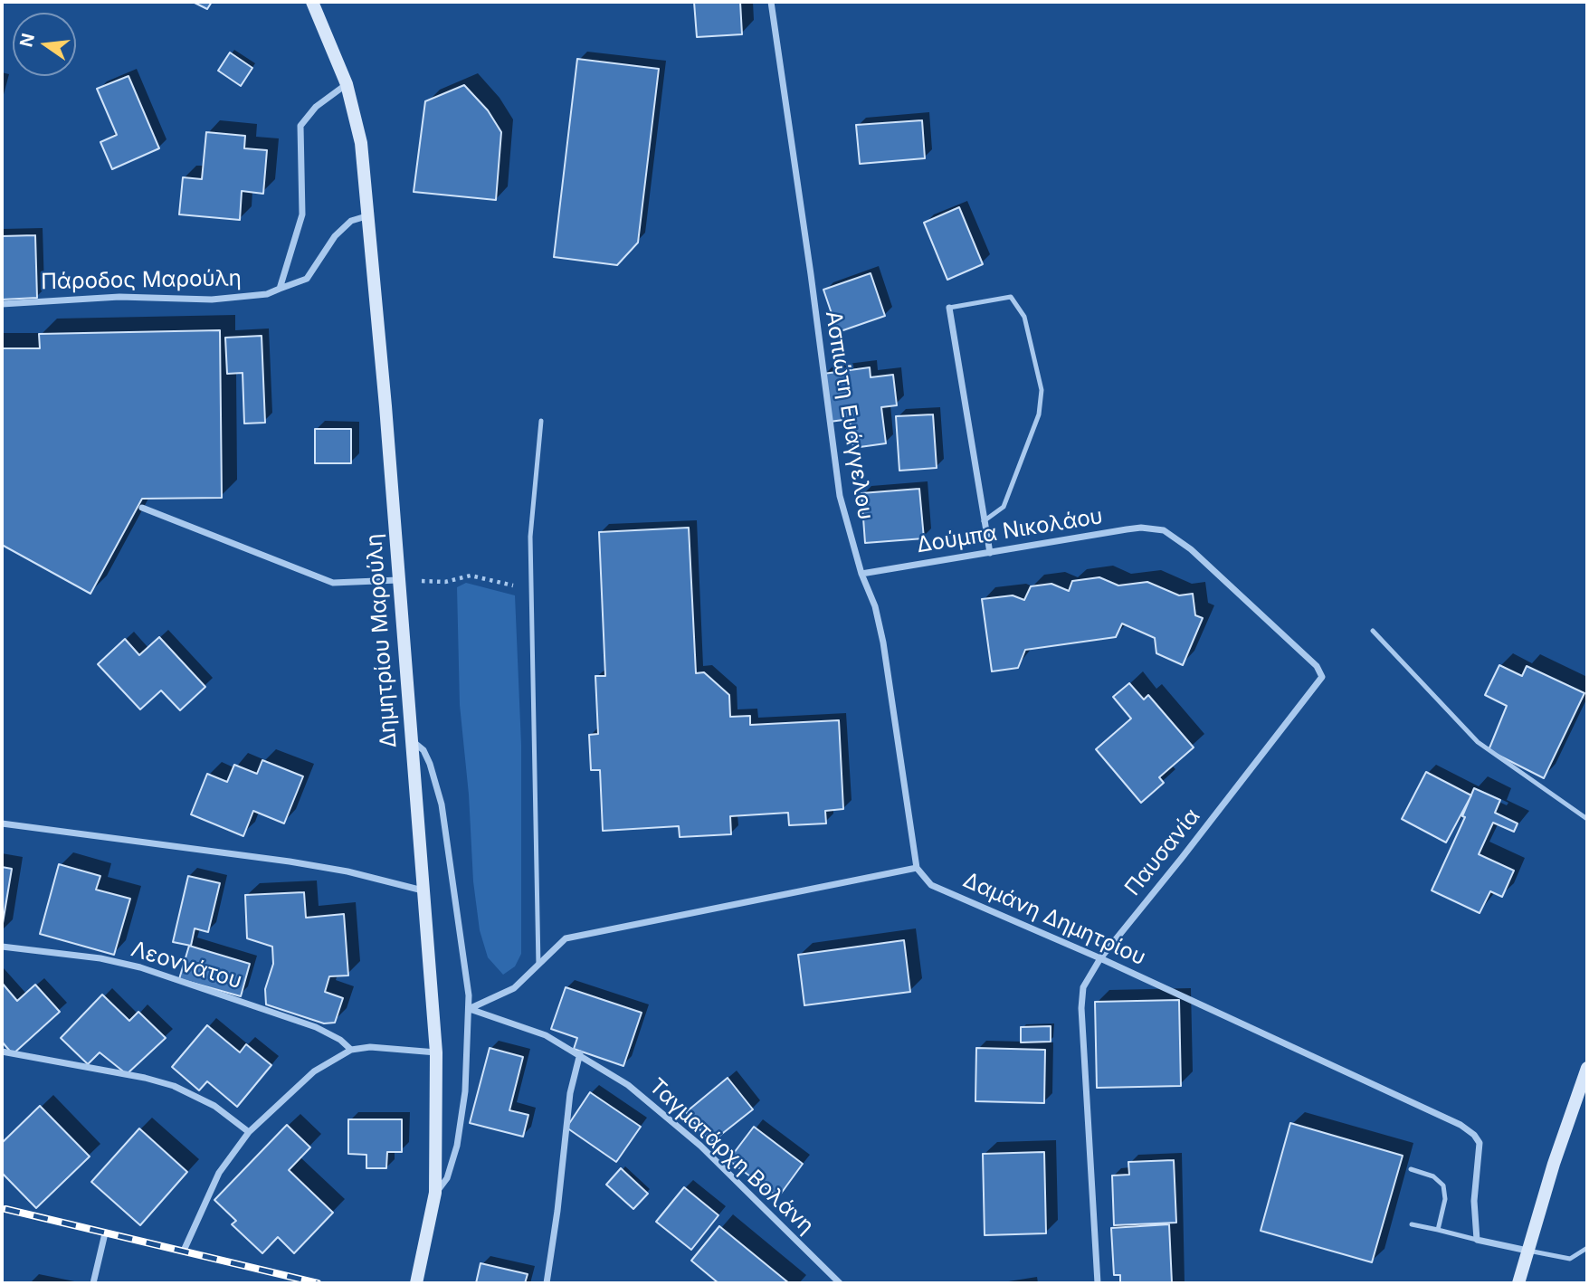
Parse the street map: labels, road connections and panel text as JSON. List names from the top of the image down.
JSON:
{
  "streets": {
    "main road": ["Δημητρίου Μαρούλη"],
    "street": [
      "Πάροδος Μαρούλη",
      "Ασπιώτη Ευάγγελου",
      "Δούμπα Νικολάου",
      "Παυσανία",
      "Δαμάνη Δημητρίου",
      "Λεοννάτου",
      "Ταγματάρχη Βολάνη"
    ]
  },
  "crossings": [
    ["Πάροδος Μαρούλη", "Δημητρίου Μαρούλη"],
    ["Ασπιώτη Ευάγγελου", "Δούμπα Νικολάου"],
    ["Ασπιώτη Ευάγγελου", "Δαμάνη Δημητρίου"],
    ["Δούμπα Νικολάου", "Παυσανία"],
    ["Παυσανία", "Δαμάνη Δημητρίου"]
  ],
  "north": "left"
}
